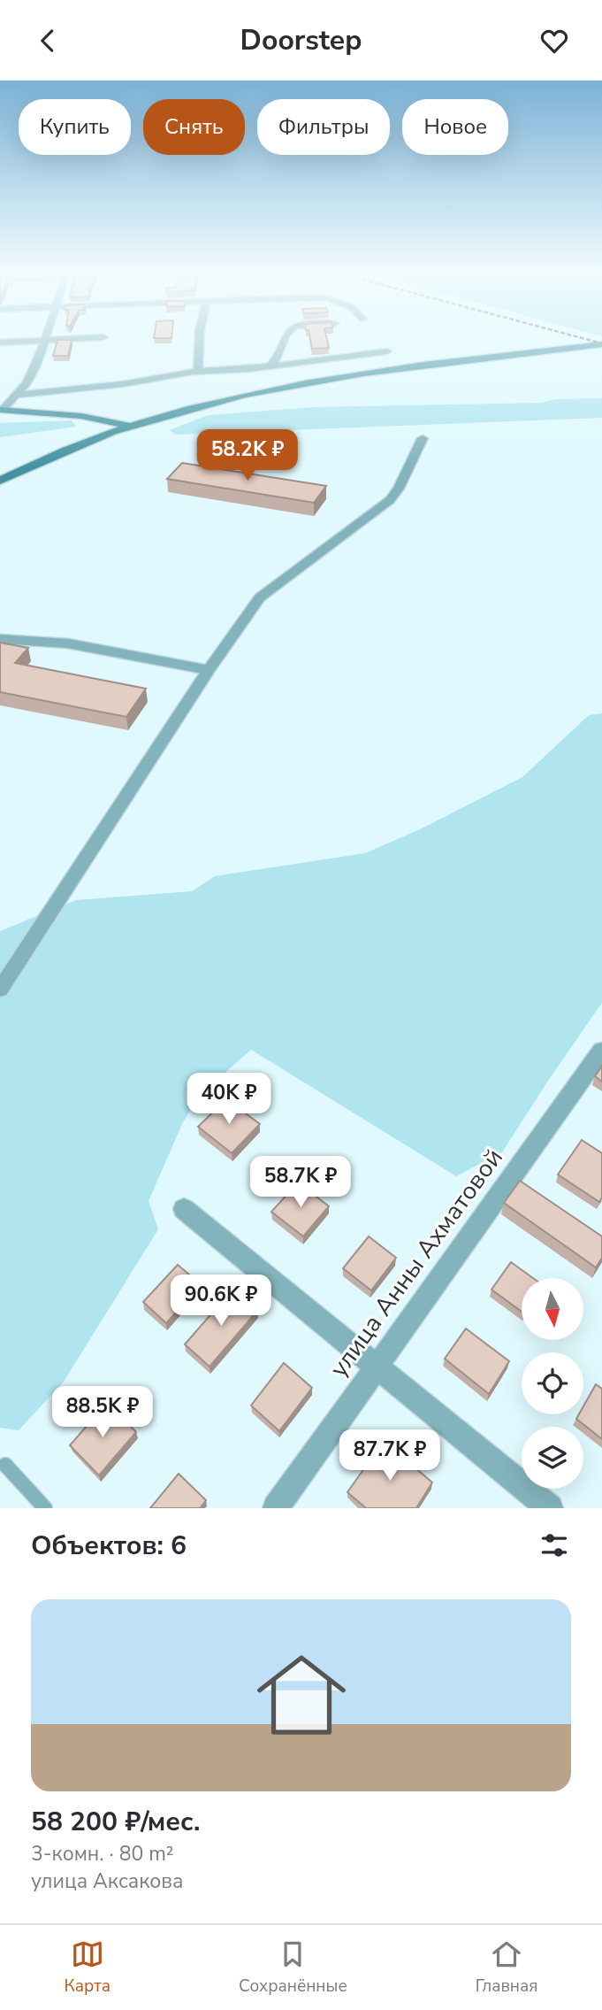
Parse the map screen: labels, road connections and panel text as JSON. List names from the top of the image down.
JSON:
{
  "streets": {
    "street": ["улица Анны Ахматовой"]
  },
  "north": "bottom",
  "page": {
    "header": "Doorstep",
    "chip": [
      "Купить",
      "Снять",
      "Фильтры",
      "Новое"
    ],
    "price": [
      "58.2K ₽",
      "40K ₽",
      "58.7K ₽",
      "90.6K ₽",
      "88.5K ₽",
      "87.7K ₽"
    ],
    "heading": "Объектов: 6",
    "list": [
      {
        "name": "58 200 ₽/мес.",
        "note": "3-комн. · 80 m² · улица Аксакова"
      }
    ],
    "tabs": ["Карта", "Сохранённые", "Главная"]
  }
}
